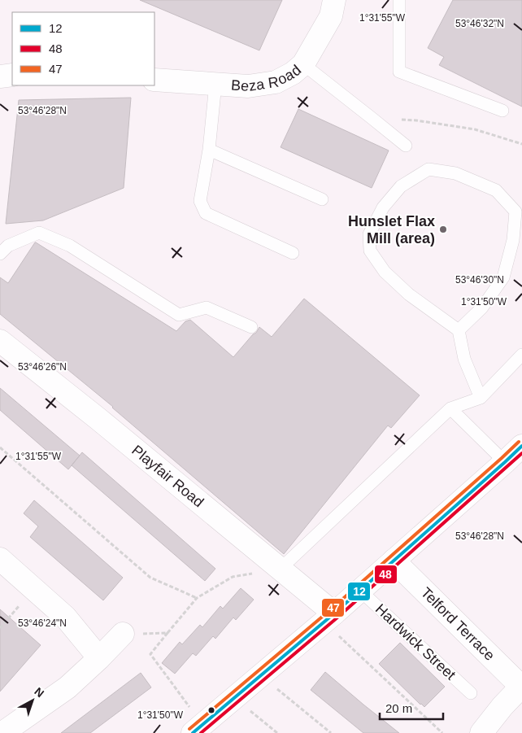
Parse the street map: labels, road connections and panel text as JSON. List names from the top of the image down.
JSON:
{
  "streets": {
    "street": ["Beza Road", "Playfair Road", "Telford Terrace"],
    "lane": ["Hardwick Street"]
  },
  "places": ["Hunslet Flax Mill (area)"],
  "lines": ["transit line 47", "transit line 12", "transit line 48"],
  "legend": ["12", "48", "47"],
  "scale_bar": "20 m",
  "north": "top right",
  "coordinates": [
    "1°31'55\"W",
    "53°46'32\"N",
    "53°46'28\"N",
    "53°46'30\"N",
    "1°31'50\"W",
    "53°46'26\"N",
    "53°46'24\"N"
  ]
}
